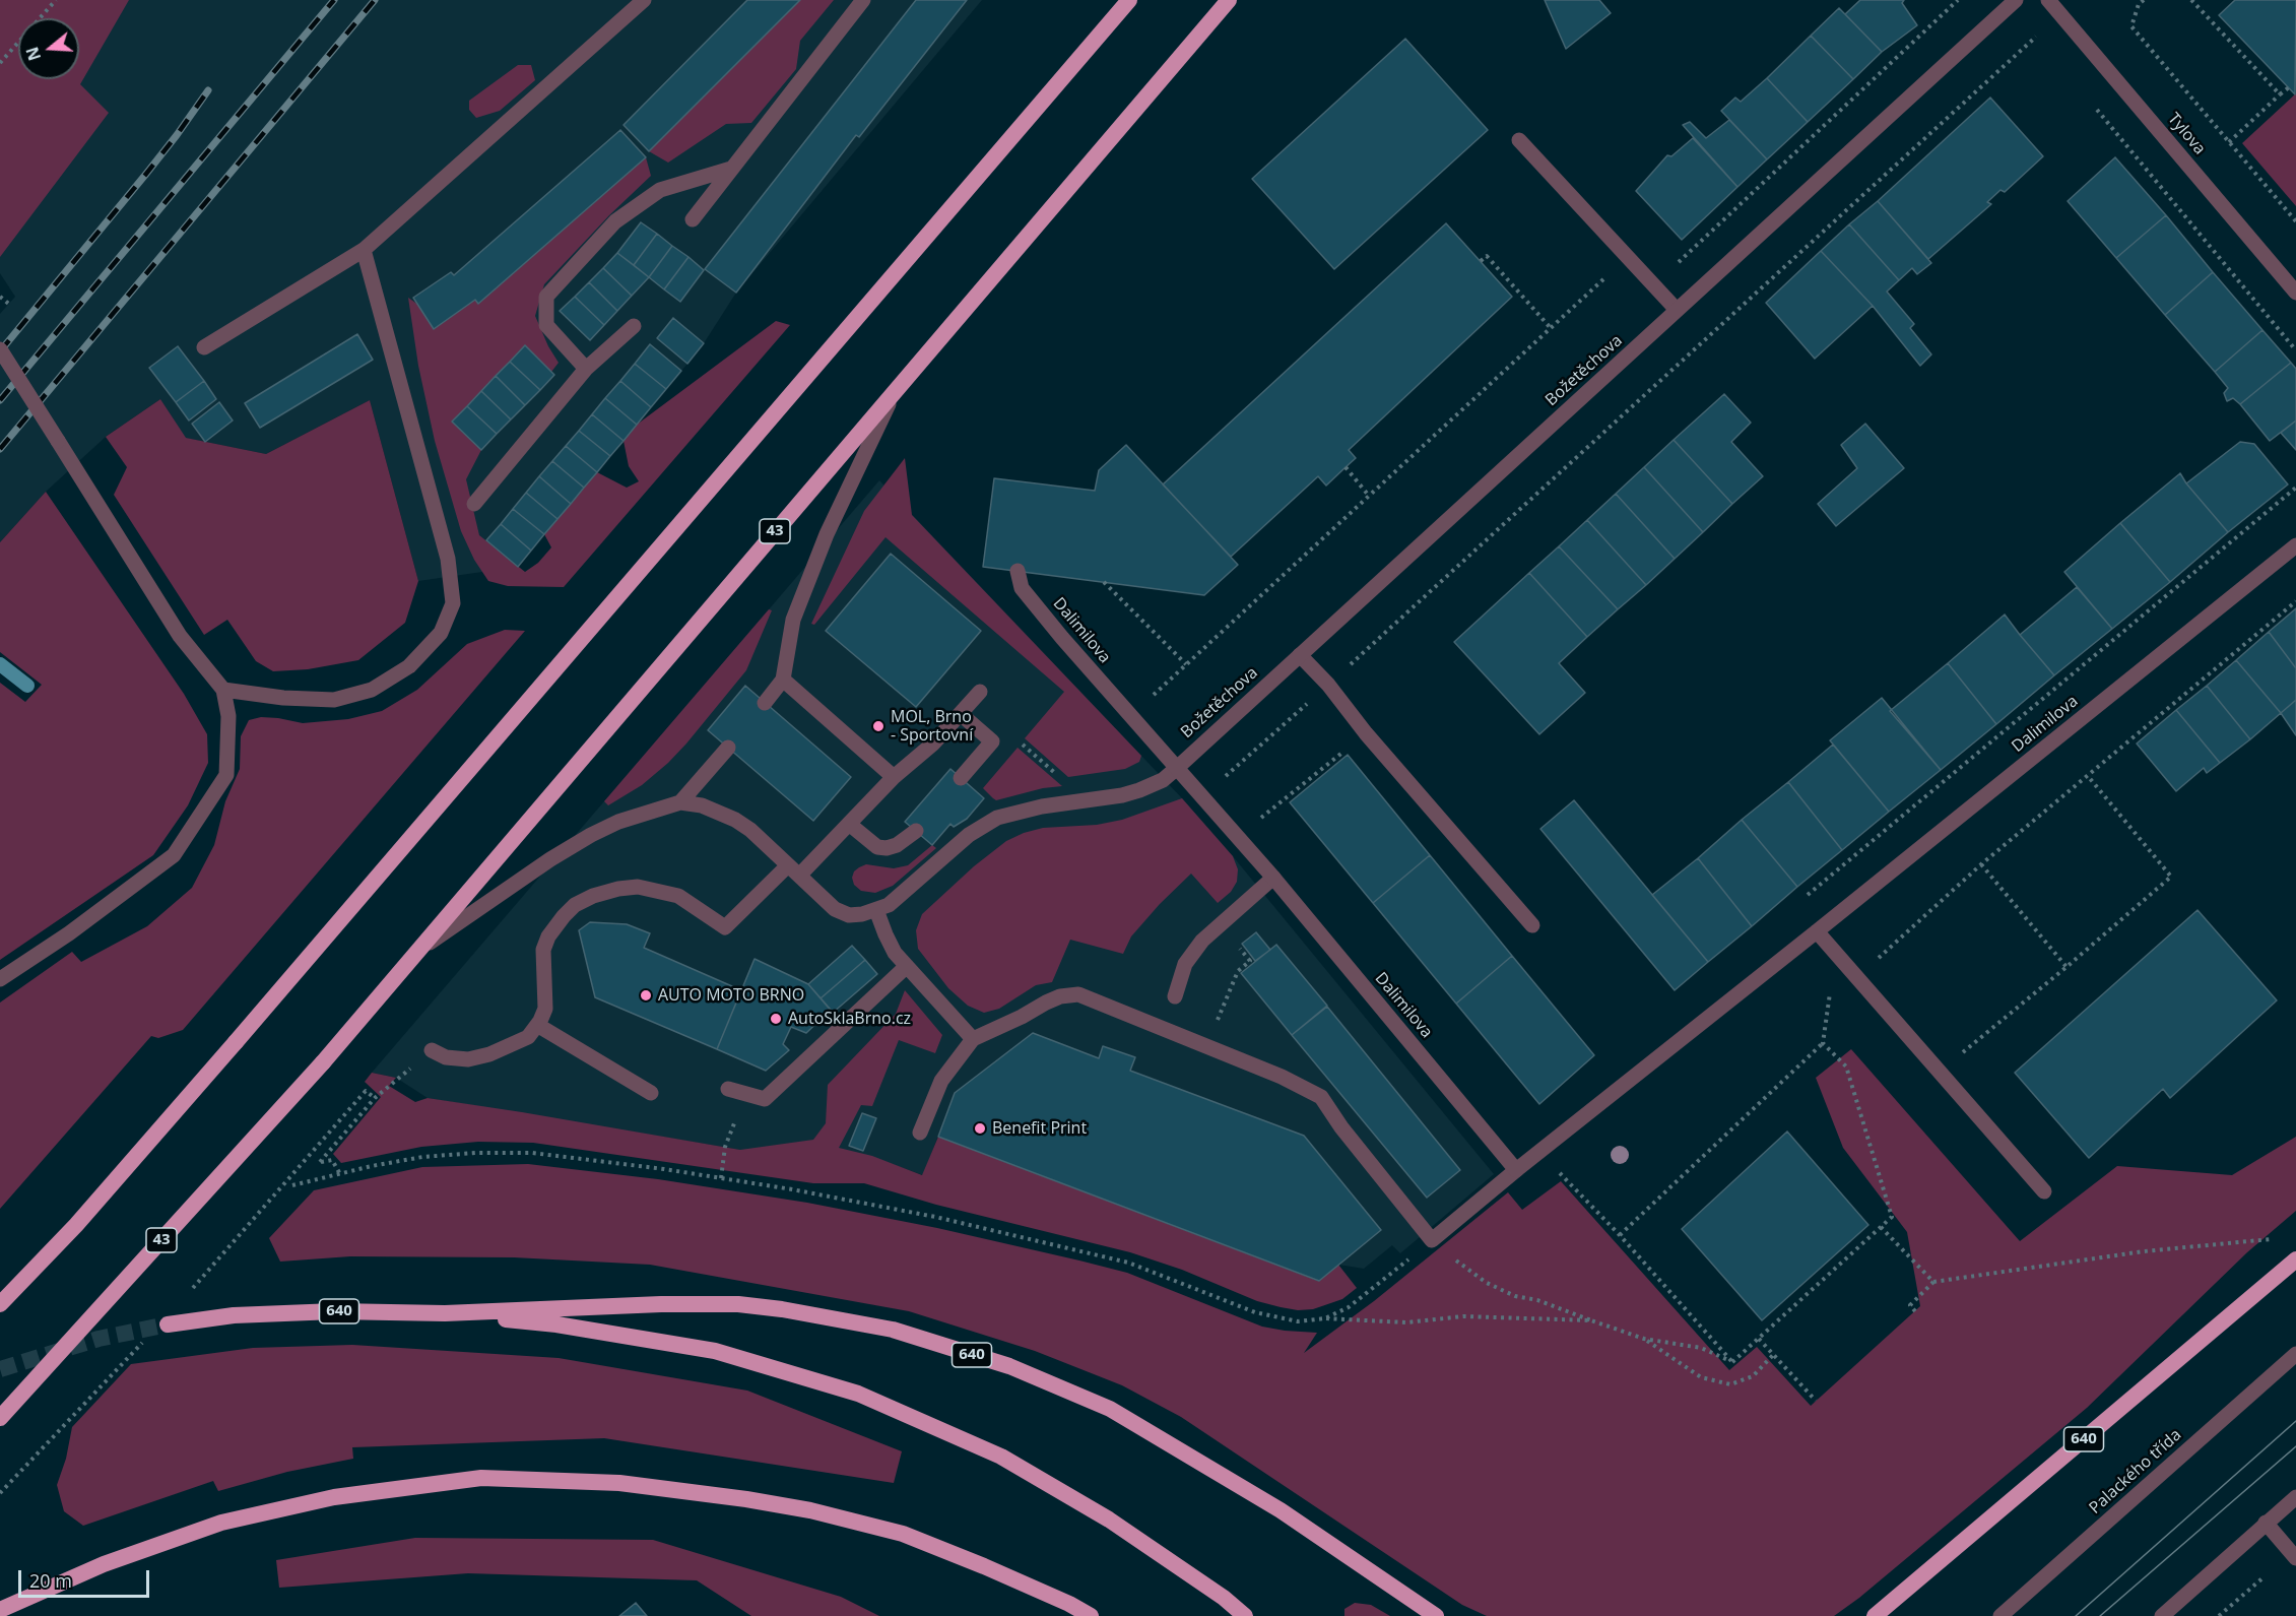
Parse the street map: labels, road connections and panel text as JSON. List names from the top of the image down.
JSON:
{
  "streets": {
    "highway": ["43", "640"],
    "street": [
      "Tylova",
      "Božetěchova",
      "Dalimilova",
      "Palackého třída"
    ]
  },
  "crossings": [
    ["Božetěchova", "Dalimilova"]
  ],
  "places": [
    "MOL, Brno - Sportovní",
    "AUTO MOTO BRNO",
    "AutoSklaBrno.cz",
    "Benefit Print"
  ],
  "scale_bar": "20 m",
  "north": "left"
}
